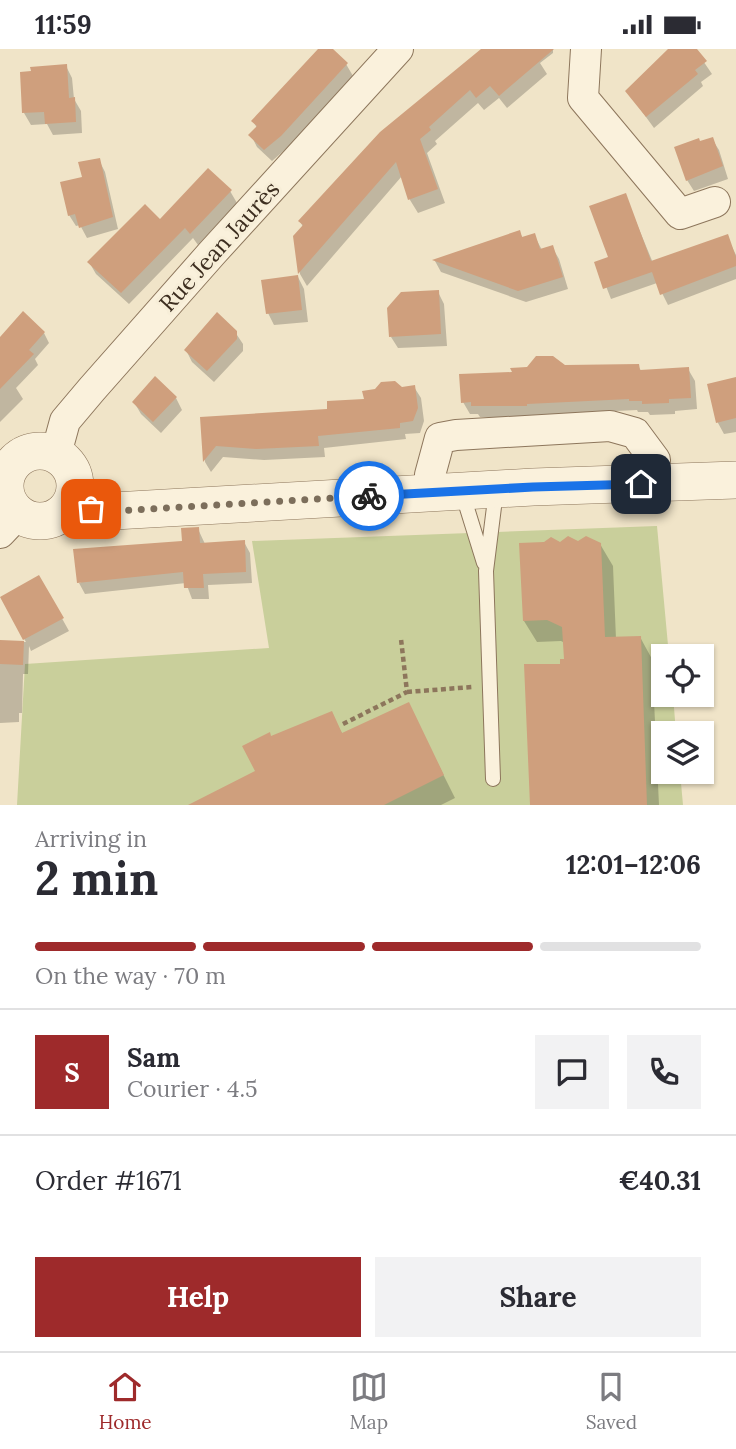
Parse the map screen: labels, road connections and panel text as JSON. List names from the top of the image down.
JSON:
{
  "streets": {
    "street": ["Rue Jean Jaurès"]
  },
  "page": {
    "status": "11:59",
    "heading": ["2 min", "Arriving in", "12:01–12:06"],
    "panel": [
      "Sam",
      "Courier · 4.5",
      "Order #1671",
      "€40.31"
    ],
    "bar": "On the way · 70 m",
    "round": "S",
    "buttons": ["Help", "Share"],
    "tabs": ["Home", "Map", "Saved"]
  }
}
